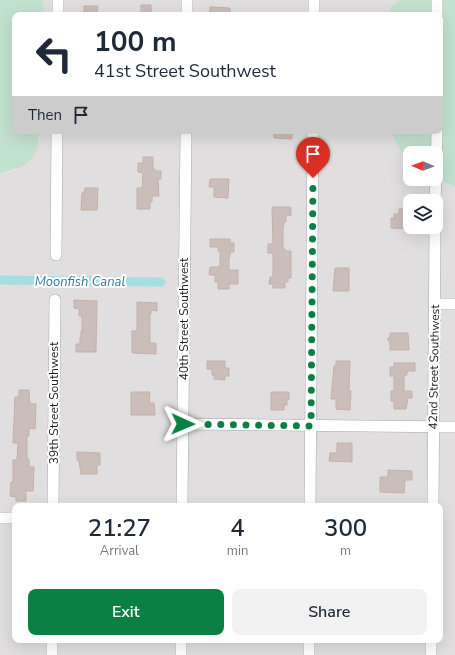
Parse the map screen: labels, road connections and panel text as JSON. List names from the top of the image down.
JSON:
{
  "streets": {
    "street": ["40th Street Southwest", "42nd Street Southwest", "39th Street Southwest"]
  },
  "water": ["Moonfish Canal"],
  "north": "left",
  "page": {
    "turn": ["100 m", "41st Street Southwest"],
    "then": "Then",
    "eta": [
      "21:27",
      "Arrival",
      "4",
      "min",
      "300",
      "m"
    ],
    "buttons": ["Exit", "Share"]
  }
}
